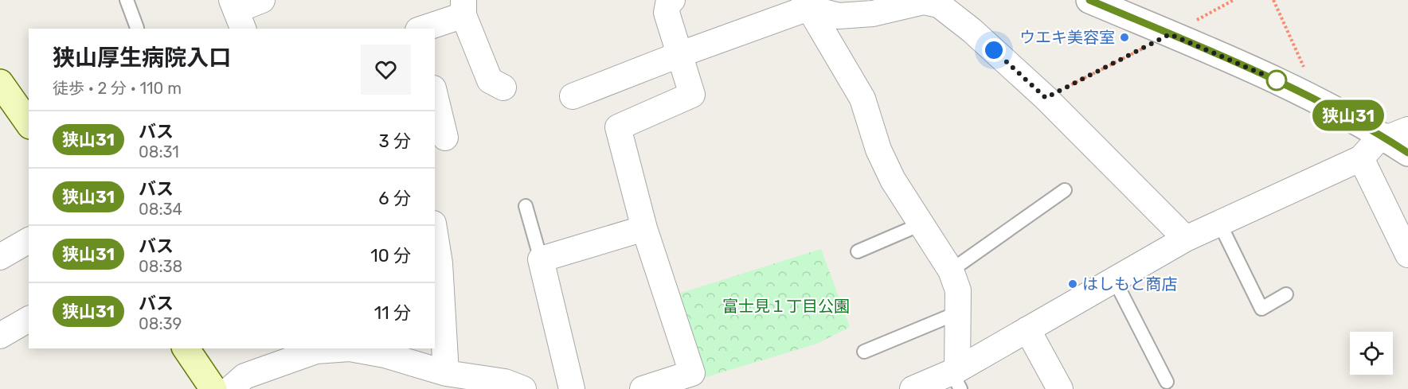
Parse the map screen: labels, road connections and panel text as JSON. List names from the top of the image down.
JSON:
{
  "parks": ["富士見１丁目公園"],
  "places": ["ウエキ美容室", "はしもと商店"],
  "lines": ["bus line 狭山31"],
  "page": {
    "on_map": "狭山31",
    "heading": ["狭山厚生病院入口", "徒歩 · 2 分 · 110 m"],
    "list": [
      {
        "mark": "狭山31",
        "name": "バス",
        "note": "08:31",
        "value": "3 分"
      },
      {
        "mark": "狭山31",
        "name": "バス",
        "note": "08:34",
        "value": "6 分"
      },
      {
        "mark": "狭山31",
        "name": "バス",
        "note": "08:38",
        "value": "10 分"
      },
      {
        "mark": "狭山31",
        "name": "バス",
        "note": "08:39",
        "value": "11 分"
      }
    ]
  }
}
